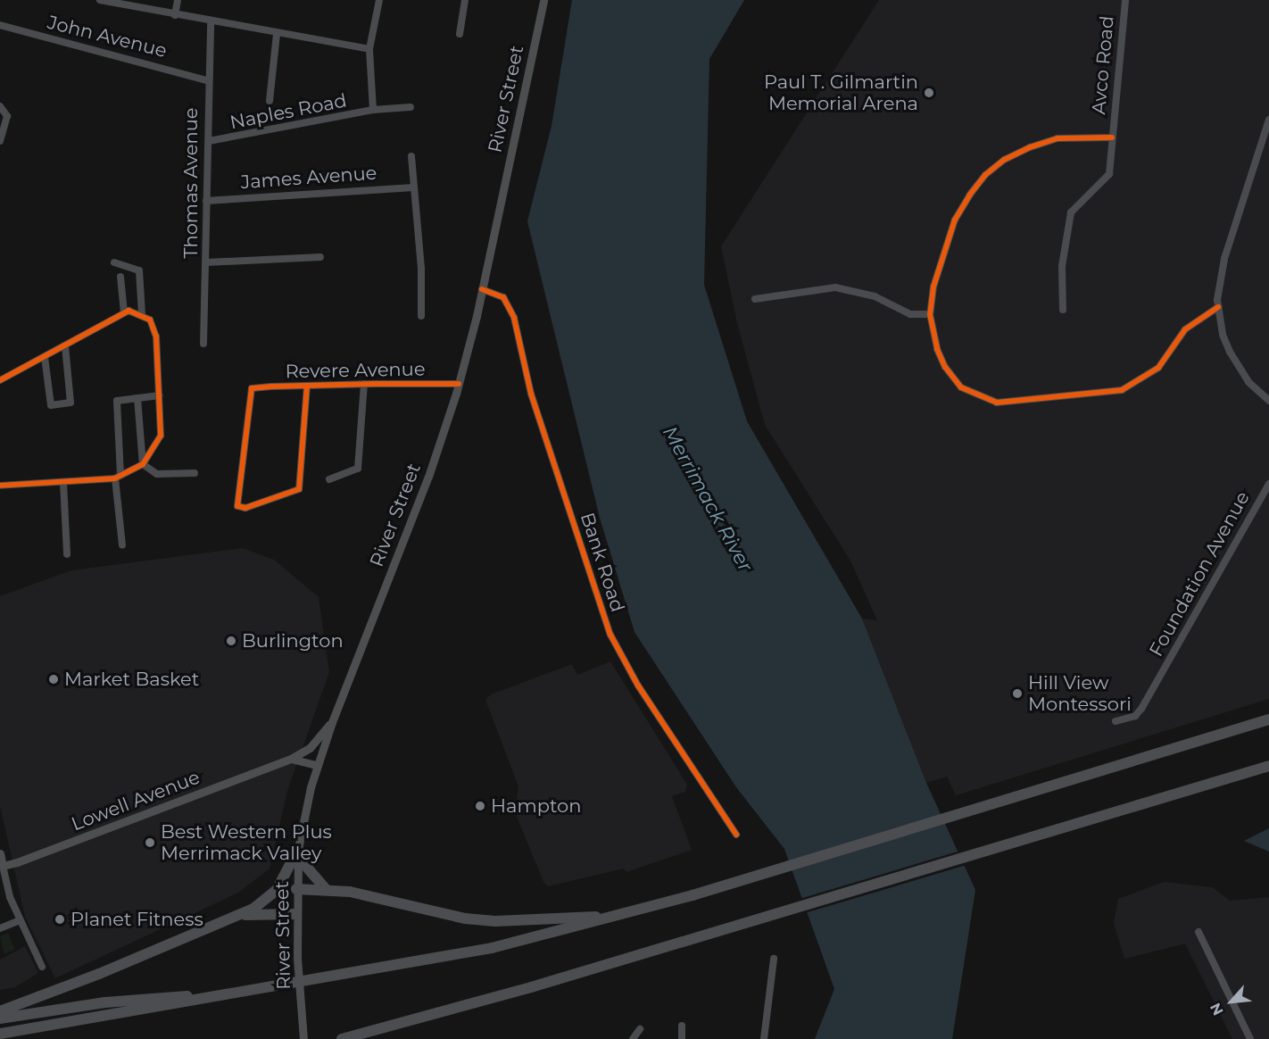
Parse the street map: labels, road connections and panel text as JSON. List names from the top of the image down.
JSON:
{
  "streets": {
    "main road": ["River Street", "Lowell Avenue"],
    "street": [
      "John Avenue",
      "Avco Road",
      "Naples Road",
      "James Avenue",
      "Thomas Avenue",
      "Revere Avenue",
      "Bank Road",
      "Foundation Avenue"
    ]
  },
  "crossings": [
    ["John Avenue", "Thomas Avenue"],
    ["River Street", "Revere Avenue"],
    ["River Street", "Bank Road"],
    ["River Street", "Lowell Avenue"],
    ["Naples Road", "Thomas Avenue"],
    ["James Avenue", "Thomas Avenue"]
  ],
  "water": ["Merrimack River"],
  "places": [
    "Paul T. Gilmartin Memorial Arena",
    "Burlington",
    "Market Basket",
    "Hill View Montessori",
    "Hampton",
    "Best Western Plus Merrimack Valley",
    "Planet Fitness"
  ],
  "north": "bottom left"
}
